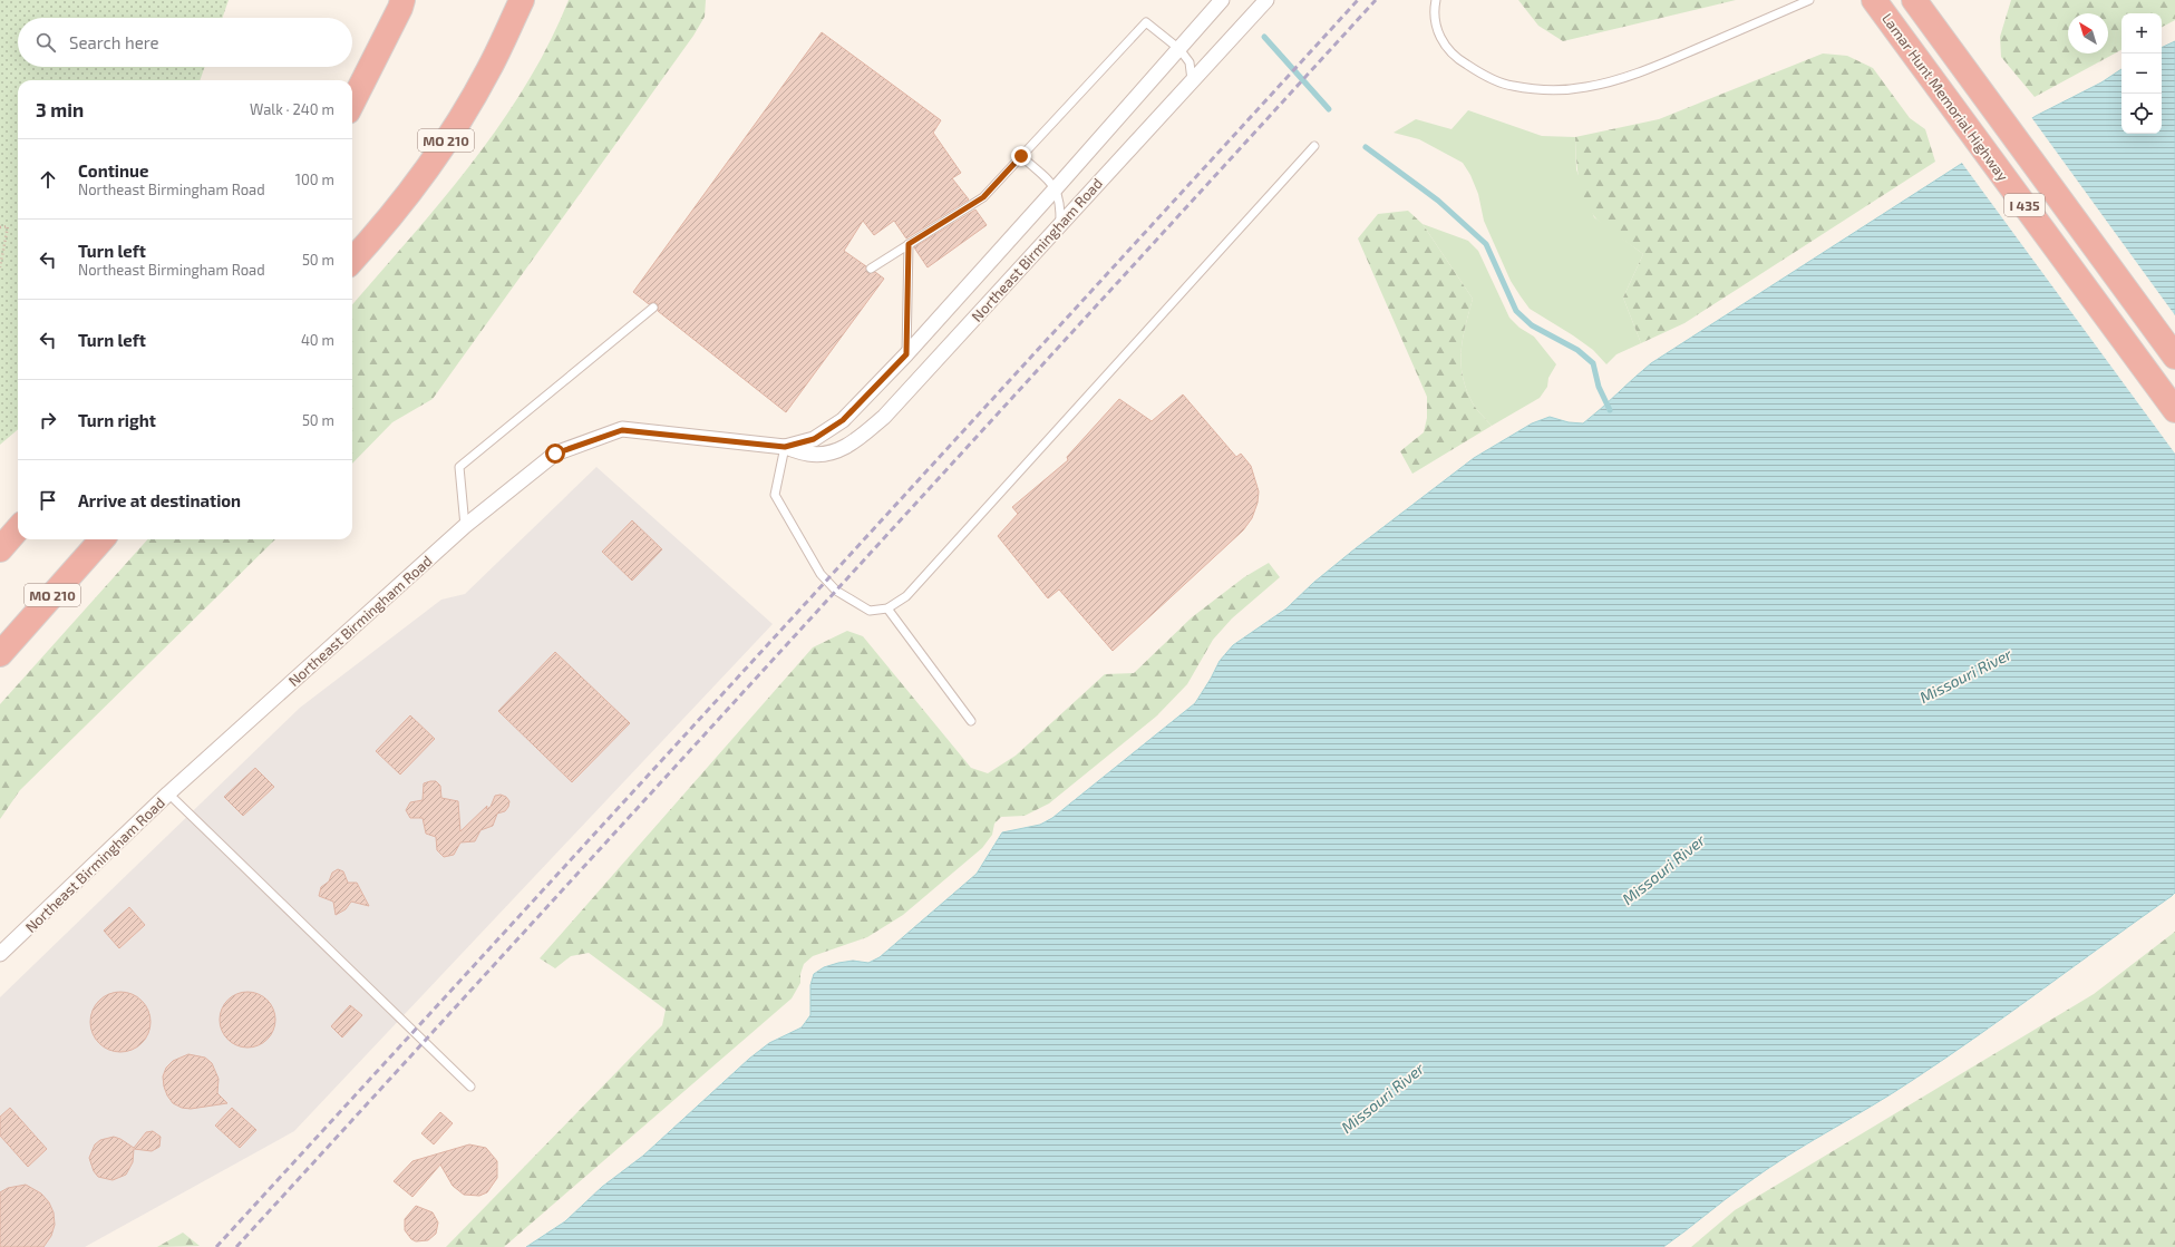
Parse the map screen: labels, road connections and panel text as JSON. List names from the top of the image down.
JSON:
{
  "streets": {
    "highway": ["Lamar Hunt Memorial Highway", "MO 210", "I 435"],
    "street": ["Northeast Birmingham Road"]
  },
  "water": ["Missouri River"],
  "north": "top left",
  "page": {
    "map_buttons": ["+", "−"],
    "search": "Search here",
    "heading": ["3 min", "Walk · 240 m"],
    "list": [
      ["Continue", "Northeast Birmingham Road", "100 m"],
      ["Turn left", "Northeast Birmingham Road", "50 m"],
      ["Turn left", "40 m"],
      ["Turn right", "50 m"],
      "Arrive at destination"
    ]
  }
}
